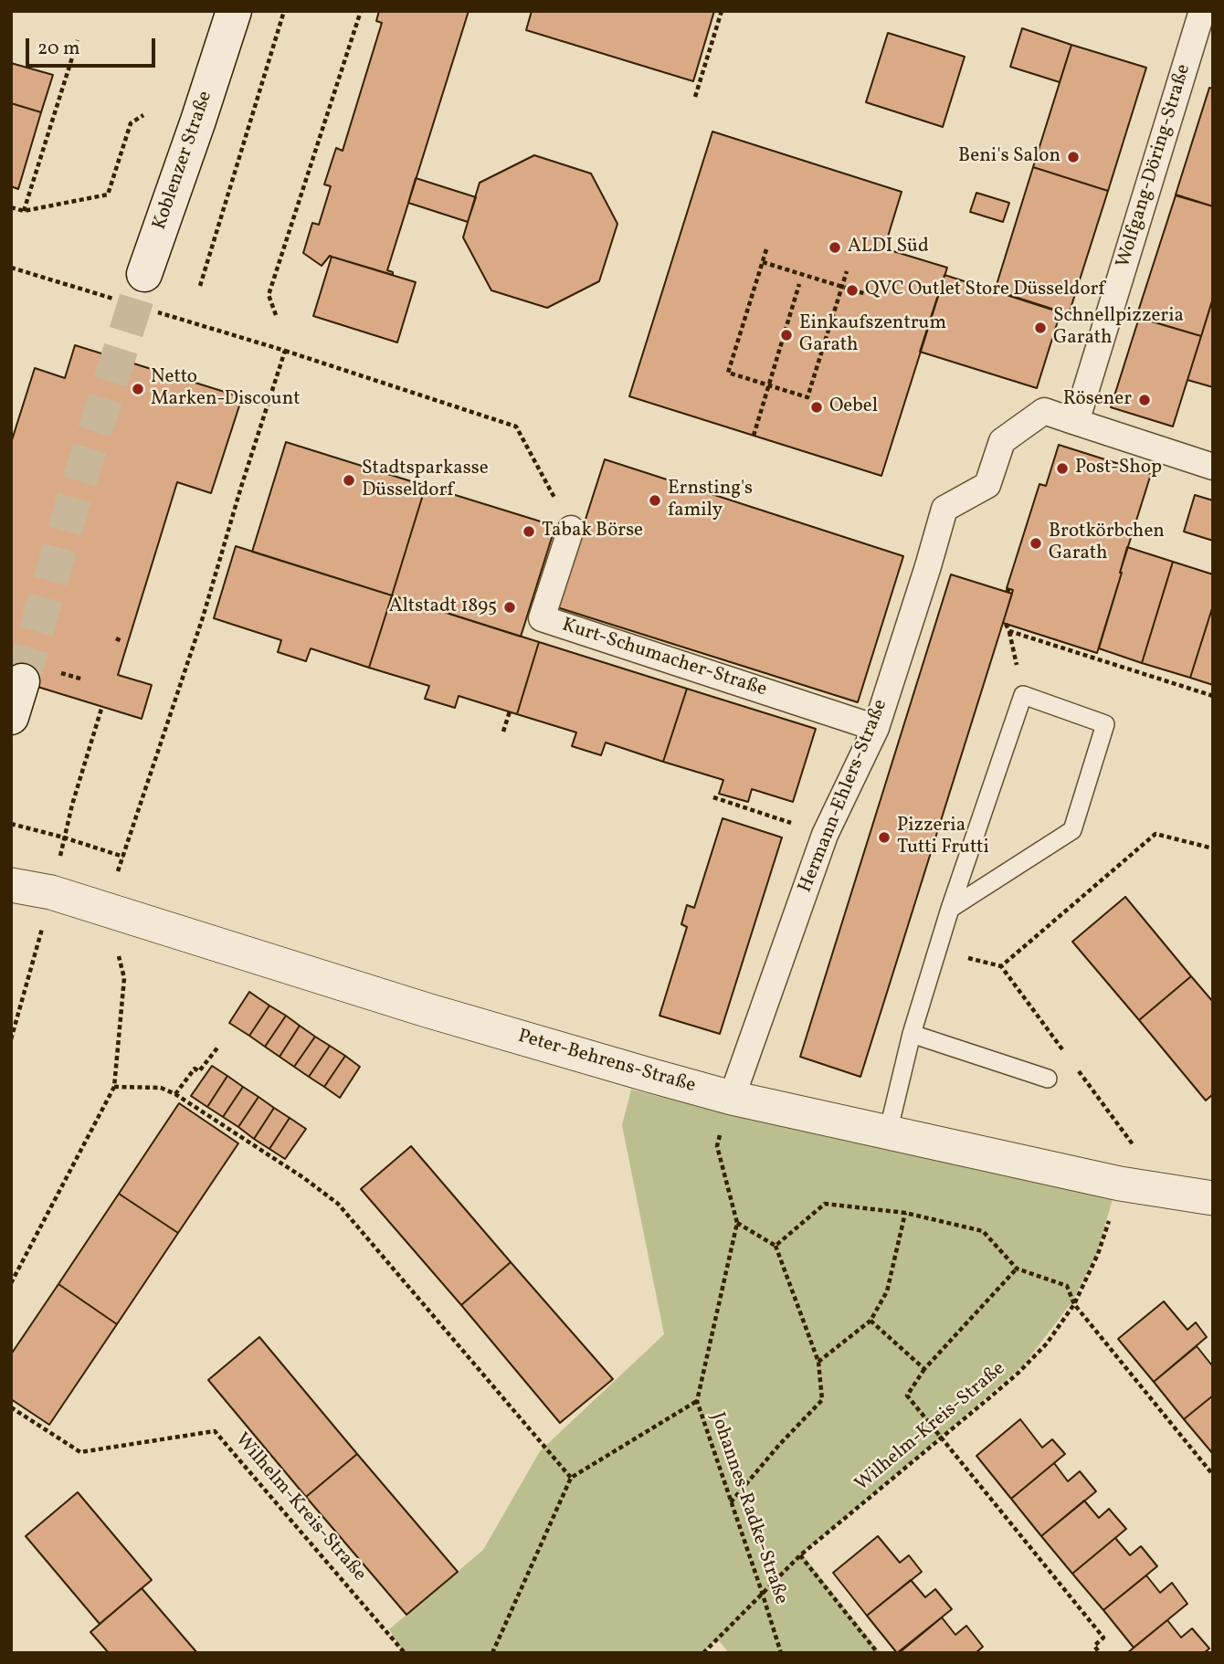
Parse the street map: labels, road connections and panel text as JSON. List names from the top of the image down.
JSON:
{
  "streets": {
    "main road": ["Koblenzer Straße"],
    "street": [
      "Wolfgang-Döring-Straße",
      "Kurt-Schumacher-Straße",
      "Hermann-Ehlers-Straße",
      "Peter-Behrens-Straße"
    ],
    "path": ["Wilhelm-Kreis-Straße", "Johannes-Radke-Straße"]
  },
  "crossings": [
    ["Wolfgang-Döring-Straße", "Hermann-Ehlers-Straße"],
    ["Kurt-Schumacher-Straße", "Hermann-Ehlers-Straße"],
    ["Hermann-Ehlers-Straße", "Peter-Behrens-Straße"],
    ["Hermann-Ehlers-Straße", "Johannes-Radke-Straße"],
    ["Peter-Behrens-Straße", "Wilhelm-Kreis-Straße"],
    ["Peter-Behrens-Straße", "Johannes-Radke-Straße"],
    ["Wilhelm-Kreis-Straße", "Johannes-Radke-Straße"]
  ],
  "places": [
    "Beni's Salon",
    "ALDI Süd",
    "QVC Outlet Store Düsseldorf",
    "Schnellpizzeria Garath",
    "Einkaufszentrum Garath",
    "Netto Marken-Discount",
    "Rösener",
    "Oebel",
    "Post-Shop",
    "Stadtsparkasse Düsseldorf",
    "Ernsting's family",
    "Tabak Börse",
    "Brotkörbchen Garath",
    "Altstadt 1895",
    "Pizzeria Tutti Frutti"
  ],
  "scale_bar": "20 m"
}
